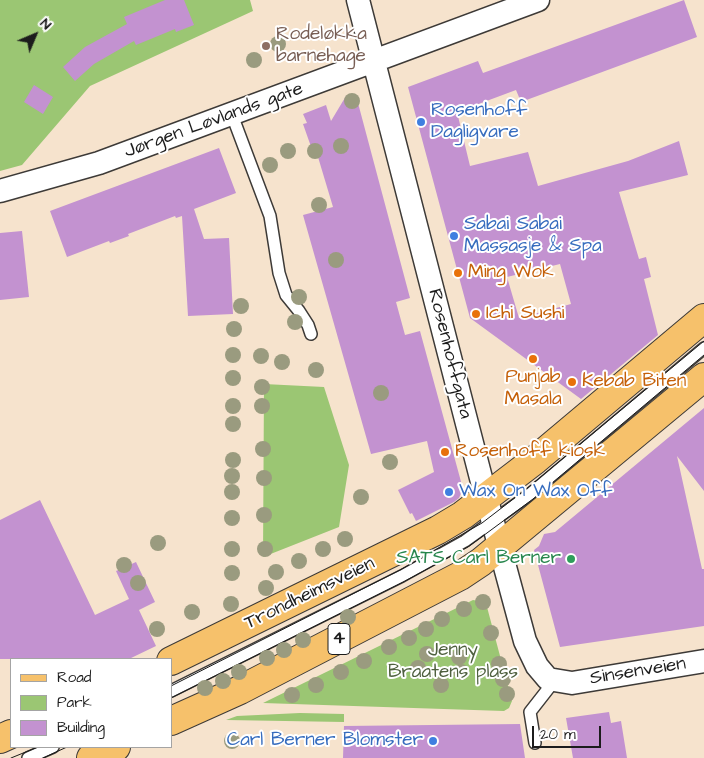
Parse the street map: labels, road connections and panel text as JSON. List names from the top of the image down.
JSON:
{
  "streets": {
    "main road": ["Trondheimsveien", "4"],
    "street": ["Jørgen Løvlands gate", "Rosenhoffgata", "Sinsenveien"]
  },
  "crossings": [
    ["Jørgen Løvlands gate", "Rosenhoffgata"],
    ["Rosenhoffgata", "Trondheimsveien"],
    ["Rosenhoffgata", "Sinsenveien"]
  ],
  "parks": ["Jenny Braatens plass"],
  "places": [
    "Rodeløkka barnehage",
    "Rosenhoff Dagligvare",
    "Sabai Sabai Massasje & Spa",
    "Ming Wok",
    "Ichi Sushi",
    "Punjab Masala",
    "Kebab Biten",
    "Rosenhoff kiosk",
    "Wax On Wax Off",
    "SATS Carl Berner",
    "Carl Berner Blomster"
  ],
  "legend": ["Road", "Park", "Building"],
  "scale_bar": "20 m",
  "north": "top right"
}
